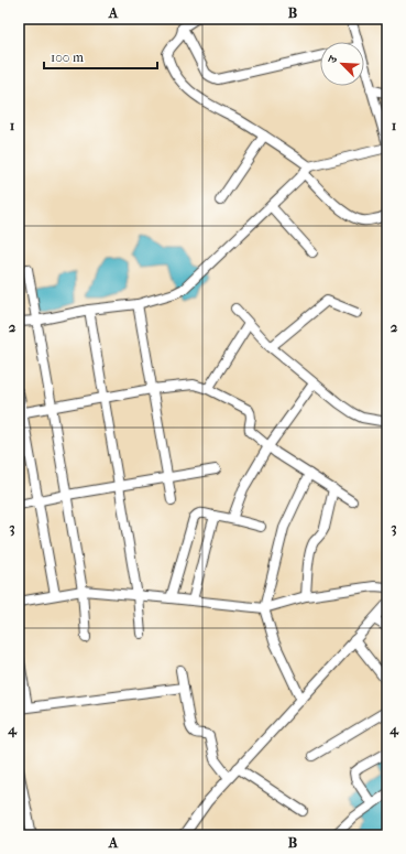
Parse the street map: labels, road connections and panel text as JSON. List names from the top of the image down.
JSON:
{
  "scale_bar": "100 m",
  "north": "top left",
  "grid": {
    "columns": ["A", "B"],
    "rows": [
      "1",
      "2",
      "3",
      "4"
    ]
  }
}
